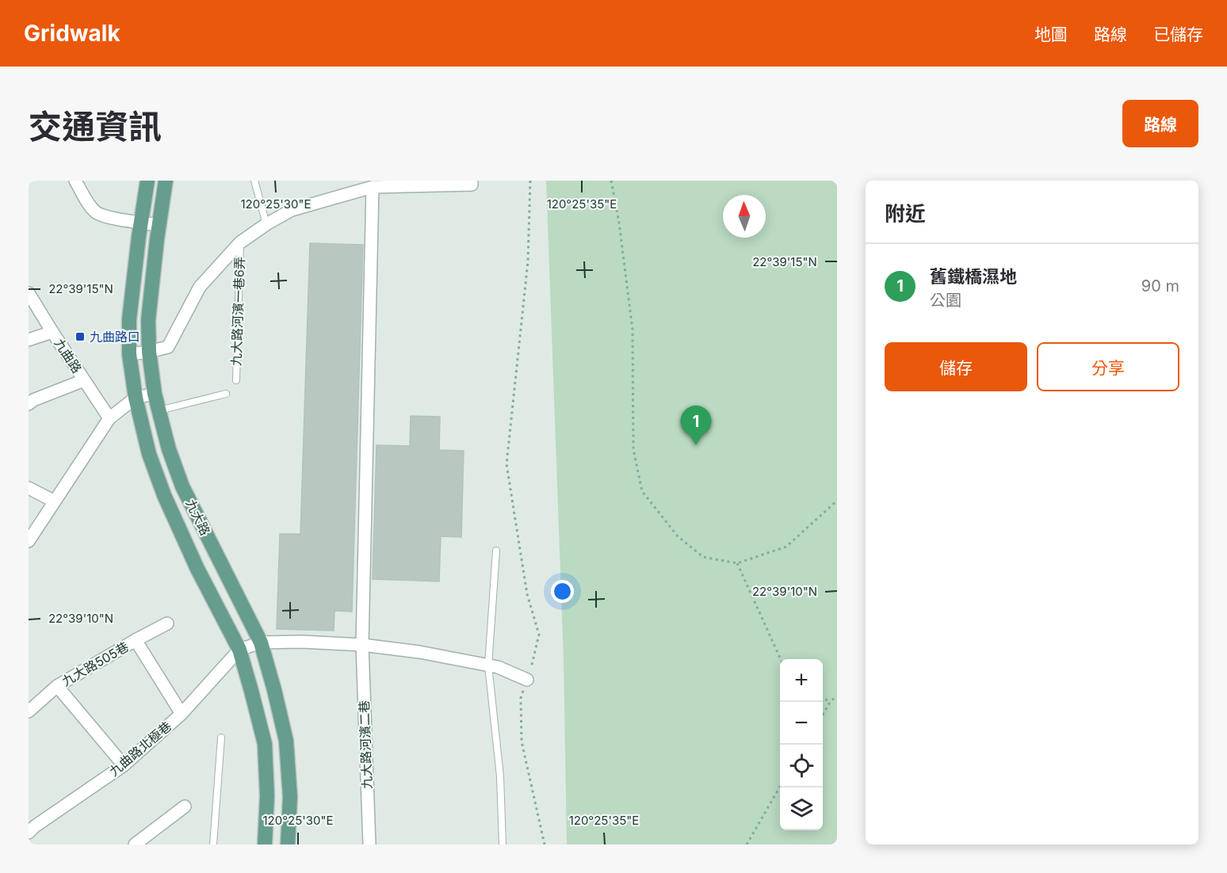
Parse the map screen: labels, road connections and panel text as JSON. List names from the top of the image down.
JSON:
{
  "streets": {
    "main road": ["九大路"],
    "street": [
      "九曲路",
      "九大路505巷",
      "九大路河濱二巷",
      "九曲路北極巷"
    ],
    "lane": ["九大路河濱一巷6弄"]
  },
  "crossings": [
    ["九大路", "九曲路北極巷"]
  ],
  "places": {
    "transit": ["九曲路口"]
  },
  "north": "top",
  "page": {
    "header": "Gridwalk",
    "nav": ["地圖", "路線", "已儲存"],
    "title": "交通資訊",
    "buttons": [
      "路線",
      ["儲存", "分享"]
    ],
    "heading": "附近",
    "list": [
      {
        "mark": "1",
        "name": "舊鐵橋濕地",
        "note": "公園",
        "value": "90 m"
      }
    ],
    "pins": "1",
    "map_buttons": ["+", "−"]
  },
  "coordinates": [
    "120°25'30\"E",
    "120°25'35\"E",
    "22°39'15\"N",
    "22°39'10\"N"
  ]
}
